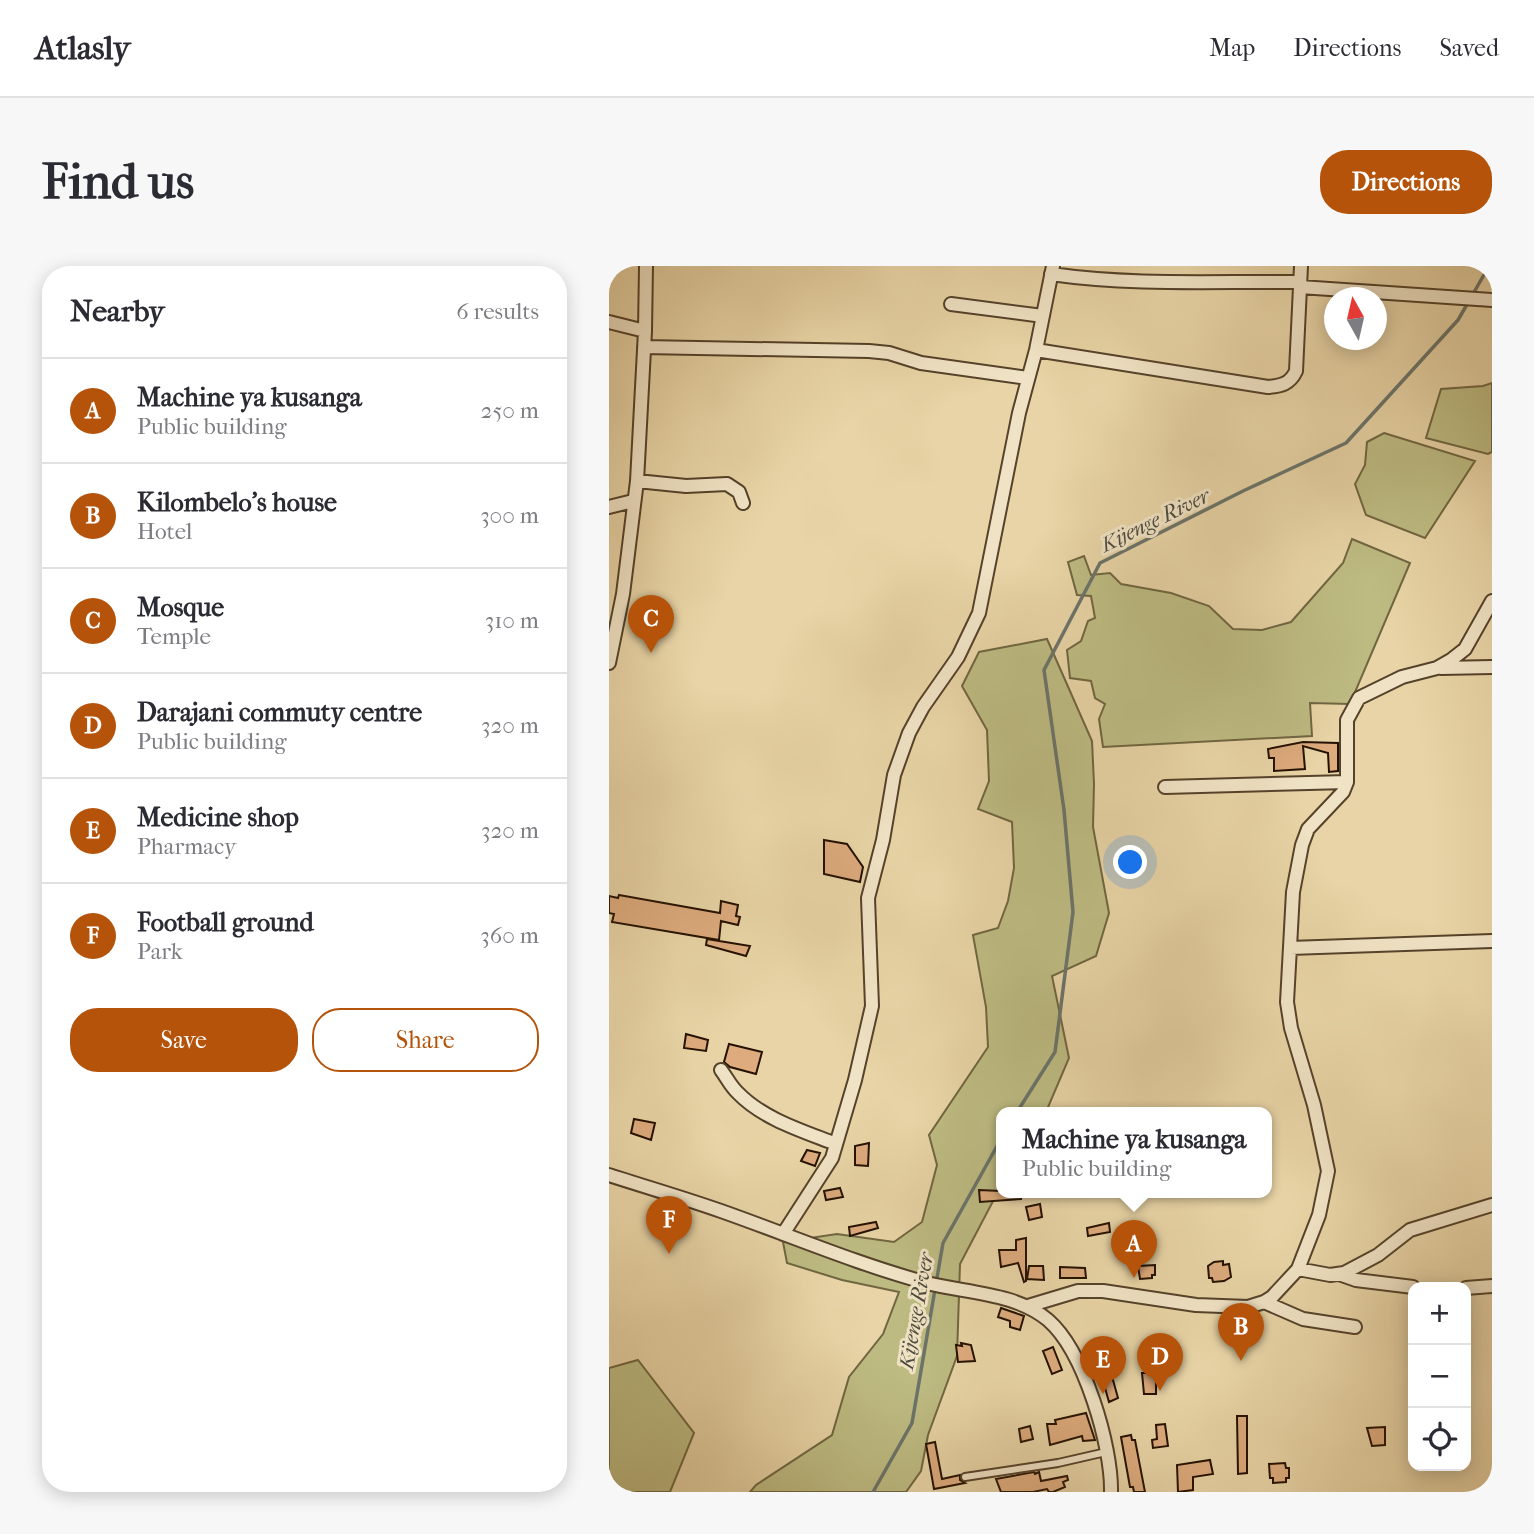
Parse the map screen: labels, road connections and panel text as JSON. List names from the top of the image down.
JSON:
{
  "water": ["Kijenge River"],
  "north": "top",
  "page": {
    "header": "Atlasly",
    "nav": ["Map", "Directions", "Saved"],
    "buttons": [
      "Directions",
      ["Save", "Share"]
    ],
    "title": "Find us",
    "heading": ["Nearby", "6 results"],
    "list": [
      {
        "mark": "A",
        "name": "Machine ya kusanga",
        "note": "Public building",
        "value": "250 m"
      },
      {
        "mark": "B",
        "name": "Kilombelo's house",
        "note": "Hotel",
        "value": "300 m"
      },
      {
        "mark": "C",
        "name": "Mosque",
        "note": "Temple",
        "value": "310 m"
      },
      {
        "mark": "D",
        "name": "Darajani commuty centre",
        "note": "Public building",
        "value": "320 m"
      },
      {
        "mark": "E",
        "name": "Medicine shop",
        "note": "Pharmacy",
        "value": "320 m"
      },
      {
        "mark": "F",
        "name": "Football ground",
        "note": "Park",
        "value": "360 m"
      }
    ],
    "pins": [
      "C",
      "F",
      "A",
      "B",
      "D",
      "E"
    ],
    "popup": ["Machine ya kusanga", "Public building"],
    "map_buttons": ["+", "−"]
  }
}
